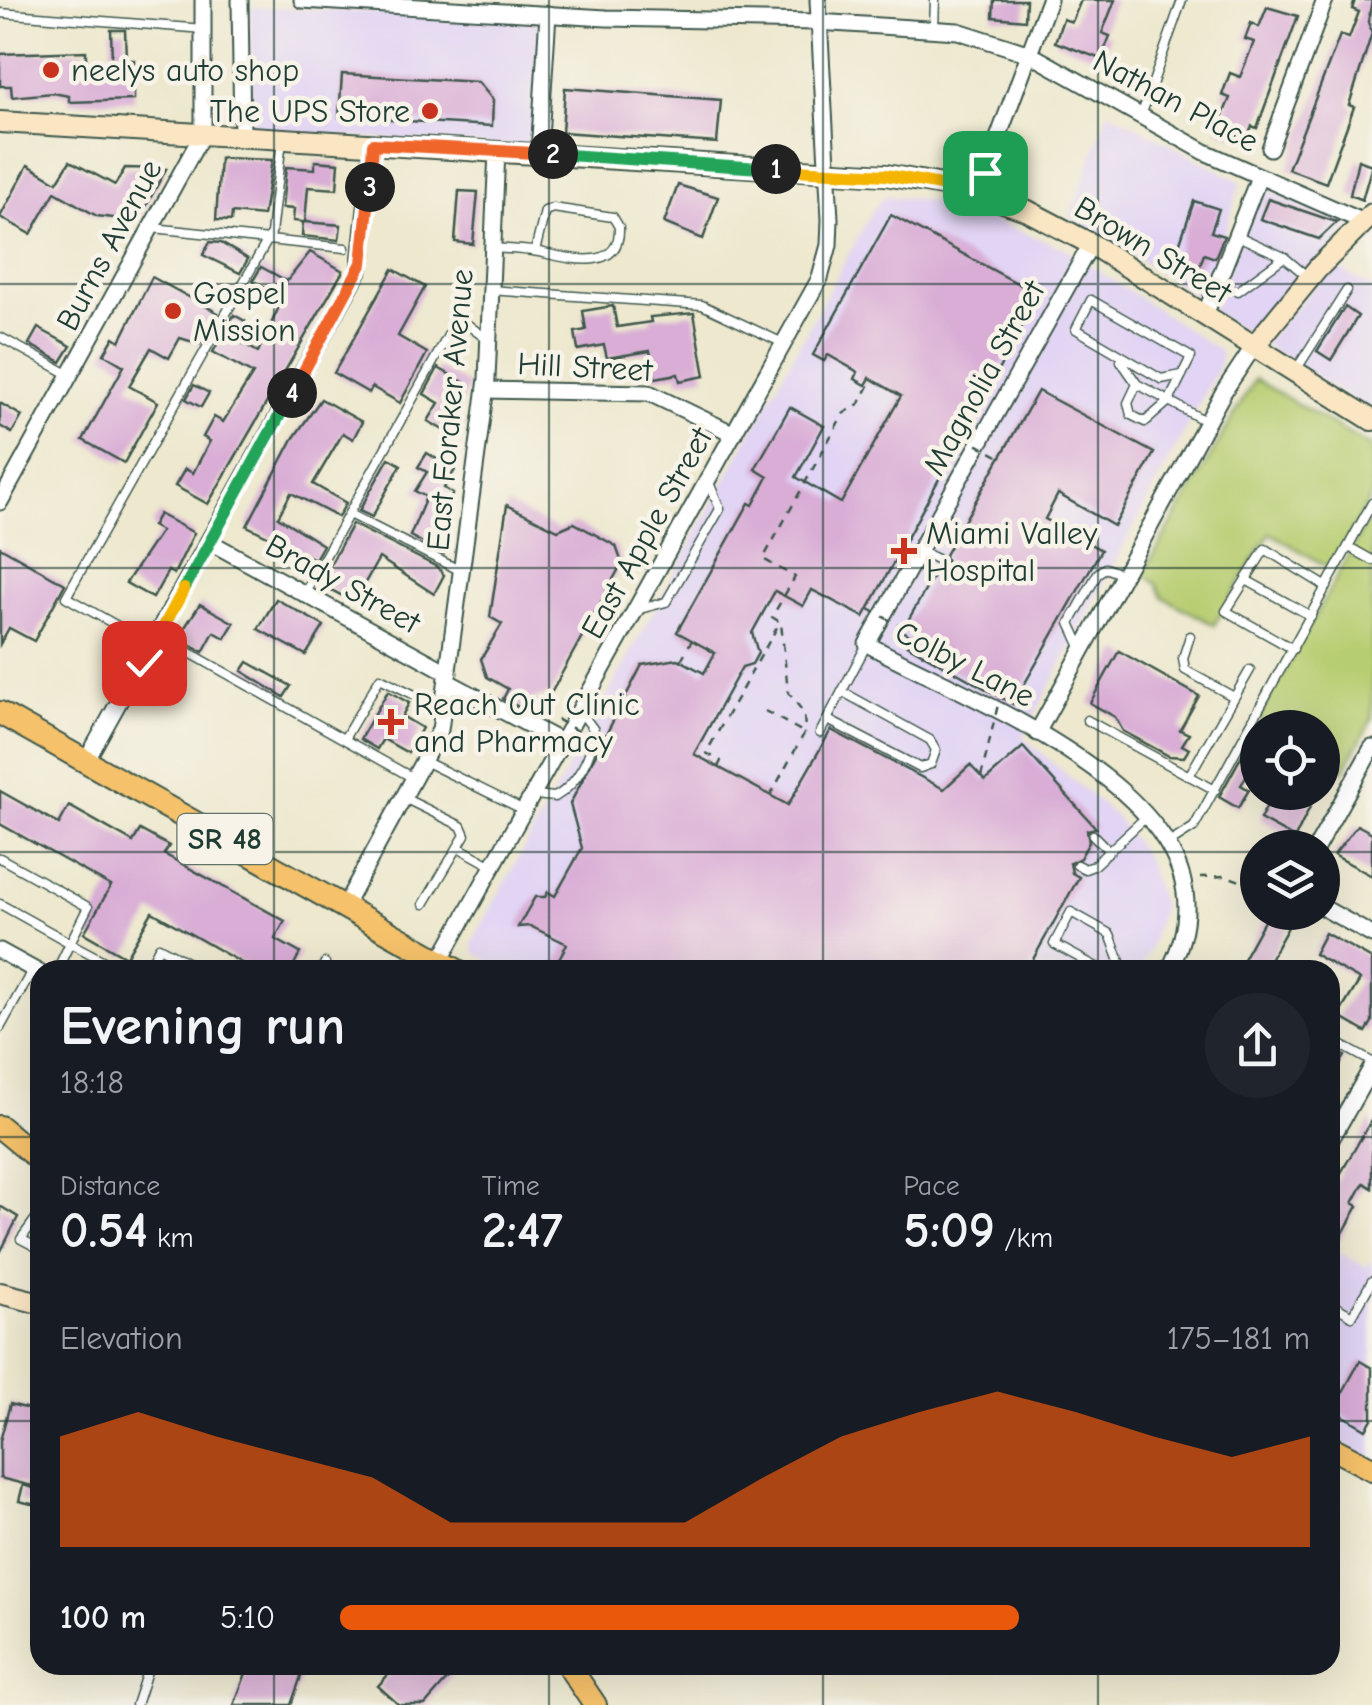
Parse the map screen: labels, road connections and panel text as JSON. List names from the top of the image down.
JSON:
{
  "streets": {
    "main road": ["SR 48"],
    "street": [
      "Nathan Place",
      "Burns Avenue",
      "Brown Street",
      "Hill Street",
      "Magnolia Street",
      "East Foraker Avenue",
      "East Apple Street",
      "Brady Street",
      "Colby Lane"
    ]
  },
  "crossings": [
    ["Nathan Place", "East Apple Street"],
    ["Burns Avenue", "Brown Street"],
    ["Brown Street", "Magnolia Street"],
    ["Brown Street", "East Foraker Avenue"],
    ["Brown Street", "East Apple Street"],
    ["Hill Street", "East Foraker Avenue"],
    ["Hill Street", "East Apple Street"],
    ["Magnolia Street", "Colby Lane"],
    ["East Foraker Avenue", "Brady Street"],
    ["East Foraker Avenue", "SR 48"],
    ["East Apple Street", "Brady Street"]
  ],
  "places": {
    "other": ["neelys auto shop", "The UPS Store", "Gospel Mission"],
    "health": ["Miami Valley Hospital", "Reach Out Clinic and Pharmacy"]
  },
  "page": {
    "pins": [
      "2",
      "1",
      "3",
      "4"
    ],
    "heading": ["Evening run", "18:18"],
    "stats": [
      ["Distance", "0.54 km"],
      ["Time", "2:47"],
      ["Pace", "5:09 /km"]
    ],
    "chart": ["Elevation", "175–181 m"],
    "list": [
      {
        "name": "100 m",
        "note": "5:10"
      }
    ]
  }
}
